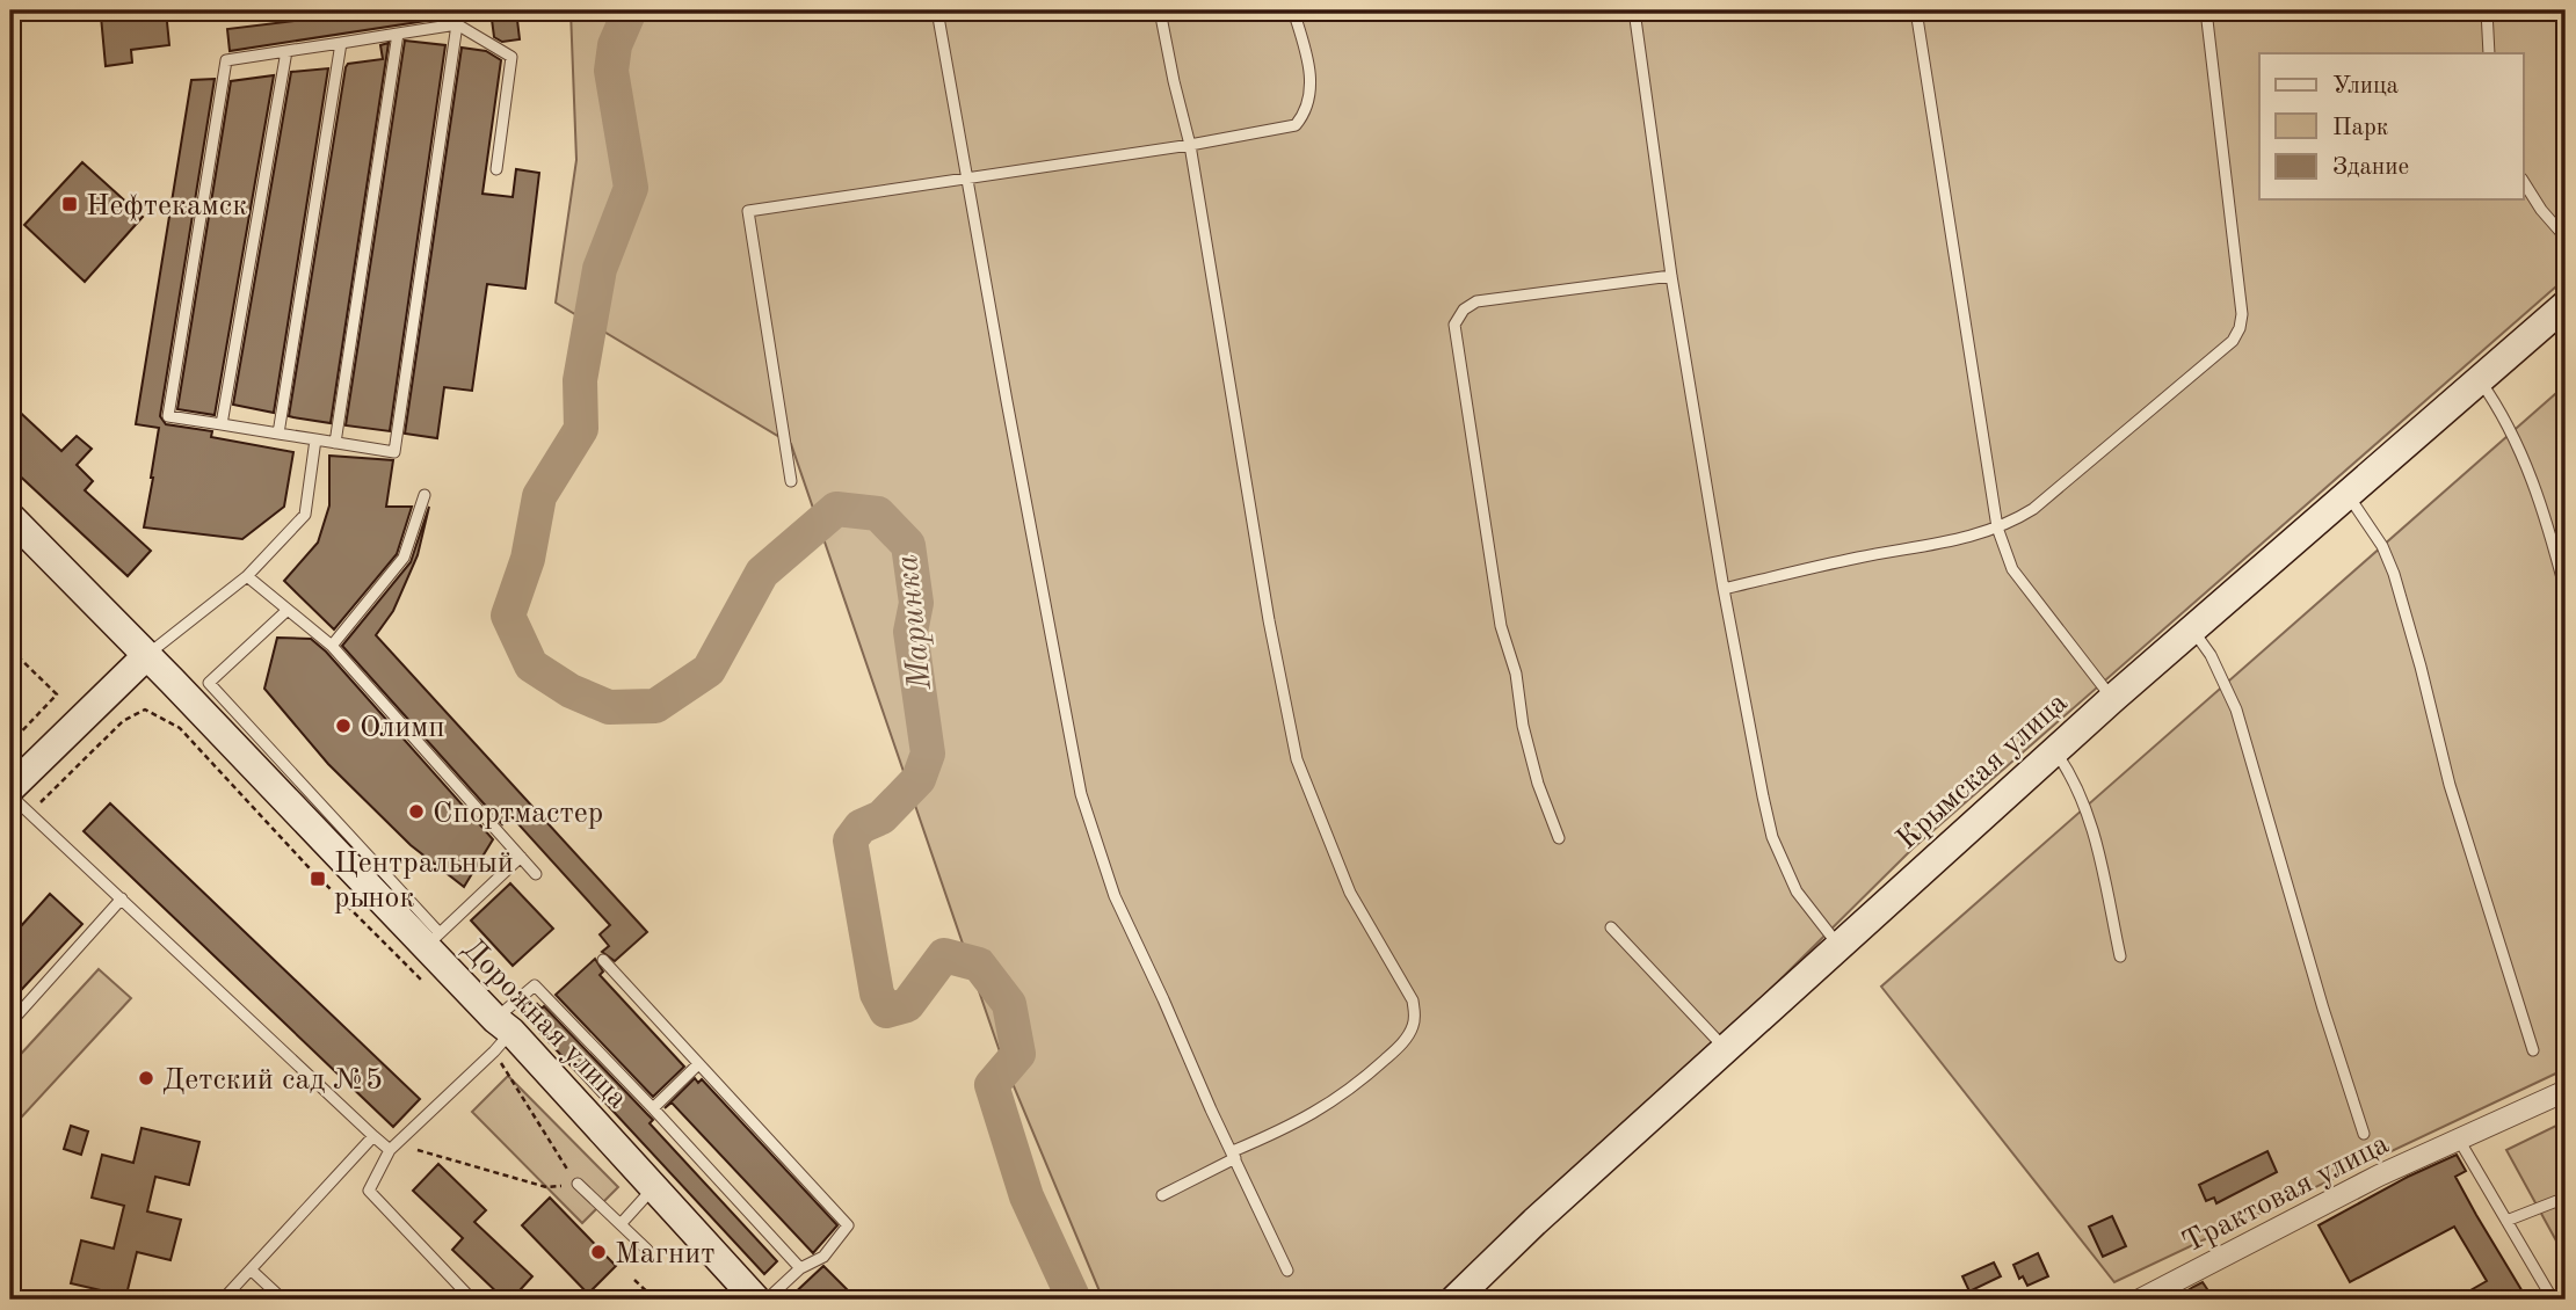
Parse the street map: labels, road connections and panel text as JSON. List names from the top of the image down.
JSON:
{
  "streets": {
    "main road": ["Крымская улица", "Дорожная улица"],
    "street": ["Трактовая улица"]
  },
  "water": ["Маринка"],
  "places": {
    "transit": ["Нефтекамск", "Центральный рынок"],
    "other": [
      "Олимп",
      "Спортмастер",
      "Детский сад №5",
      "Магнит"
    ]
  },
  "legend": ["Улица", "Парк", "Здание"]
}
